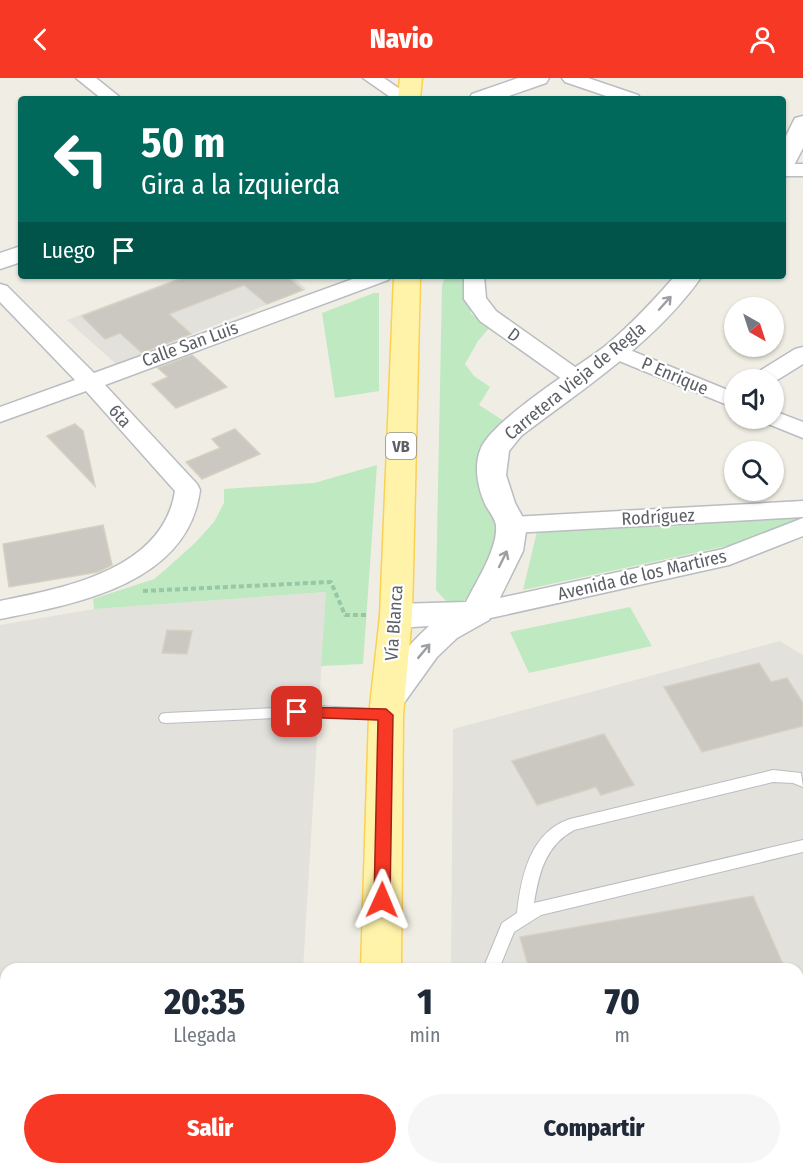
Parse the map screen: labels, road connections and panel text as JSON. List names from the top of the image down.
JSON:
{
  "streets": {
    "main road": ["VB", "Vía Blanca"],
    "street": [
      "D",
      "Calle San Luis",
      "P Enrique",
      "Carretera Vieja de Regla",
      "6ta",
      "Rodríguez",
      "Avenida de los Martires"
    ]
  },
  "crossings": [
    ["D", "Carretera Vieja de Regla"],
    ["Calle San Luis", "6ta"],
    ["P Enrique", "Carretera Vieja de Regla"],
    ["Carretera Vieja de Regla", "Rodríguez"]
  ],
  "north": "bottom right",
  "page": {
    "header": "Navio",
    "turn": ["50 m", "Gira a la izquierda"],
    "then": "Luego",
    "eta": [
      "20:35",
      "Llegada",
      "1",
      "min",
      "70",
      "m"
    ],
    "buttons": ["Salir", "Compartir"]
  }
}
